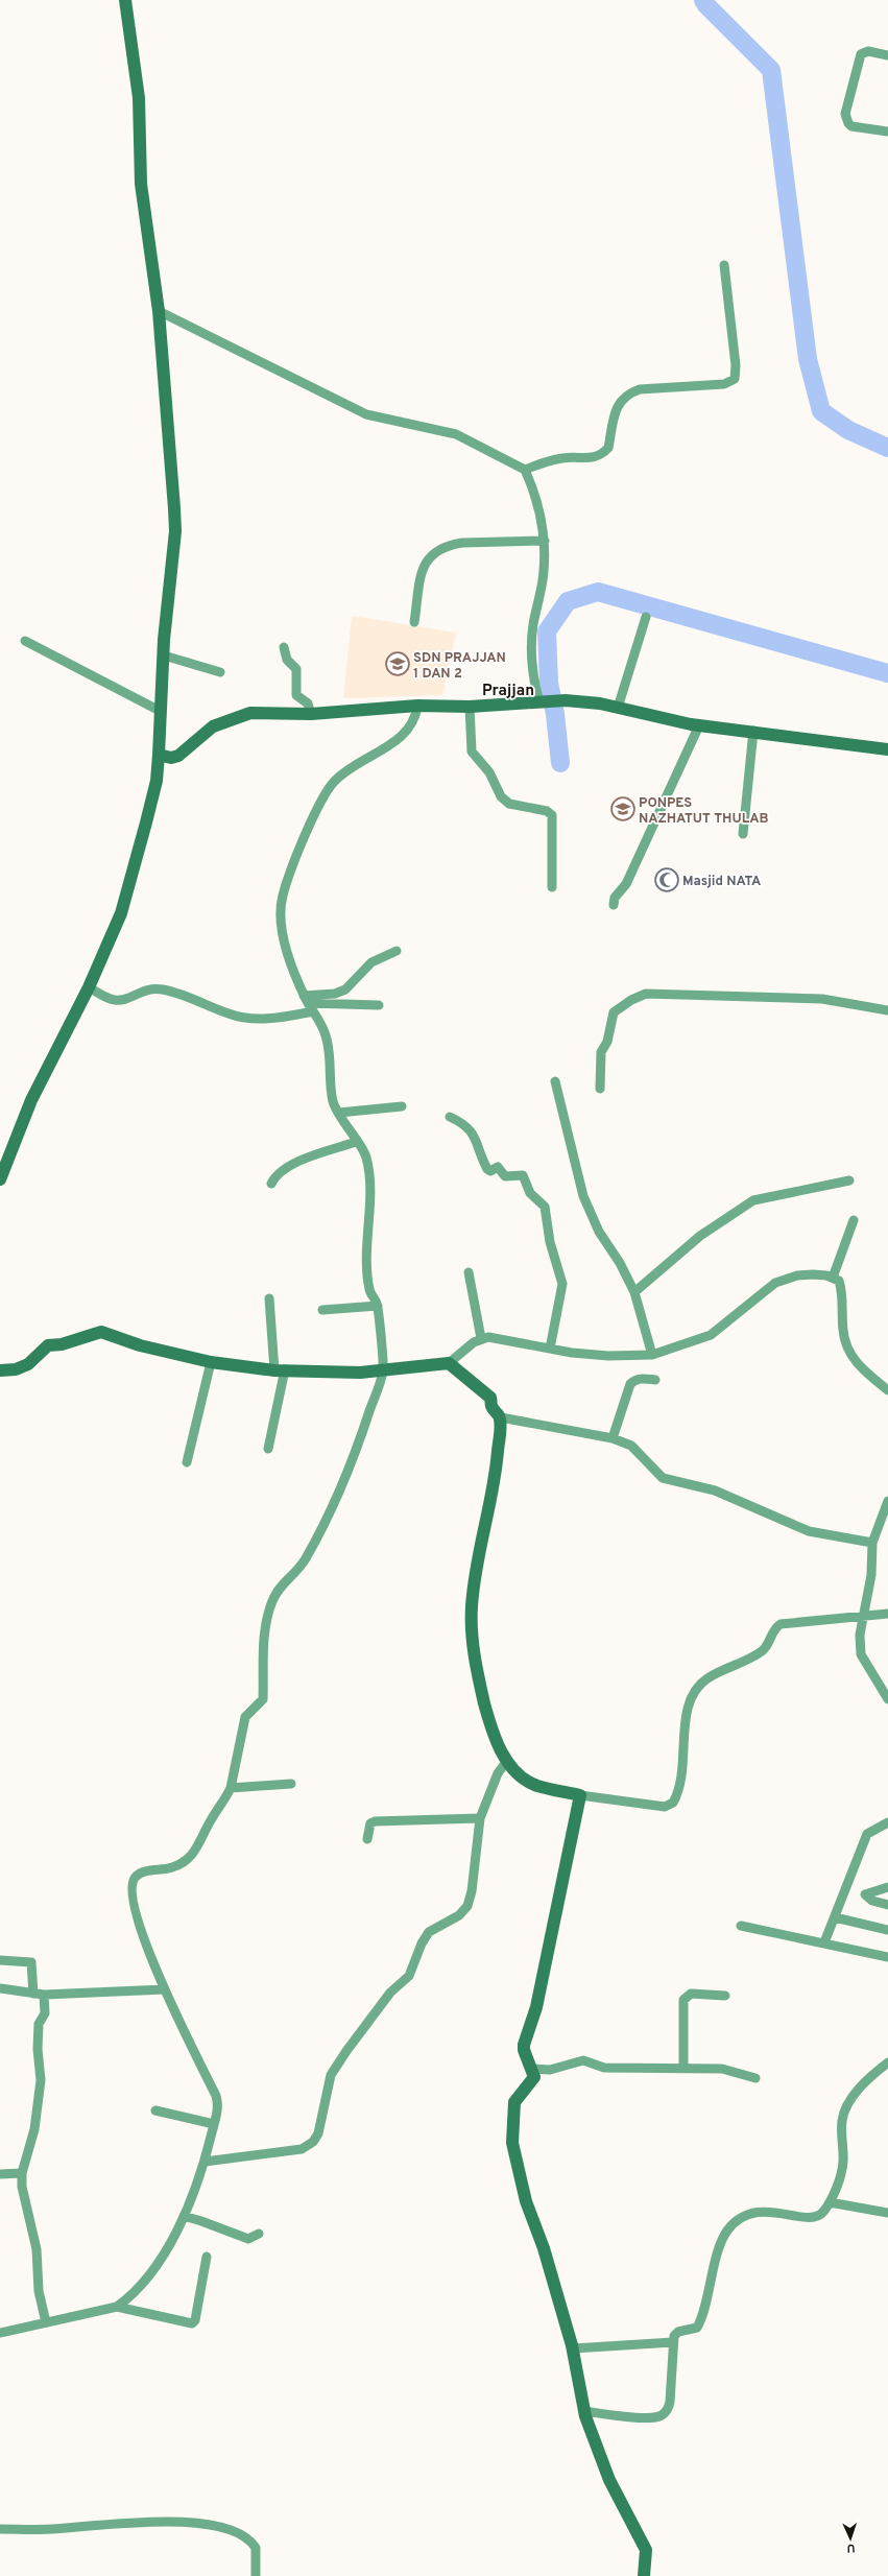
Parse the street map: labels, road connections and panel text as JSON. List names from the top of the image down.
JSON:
{
  "districts": ["Prajjan"],
  "places": {
    "school or university": ["SDN PRAJJAN 1 DAN 2", "PONPES NAZHATUT THULAB"],
    "mosque": ["Masjid NATA"]
  },
  "north": "bottom"
}
